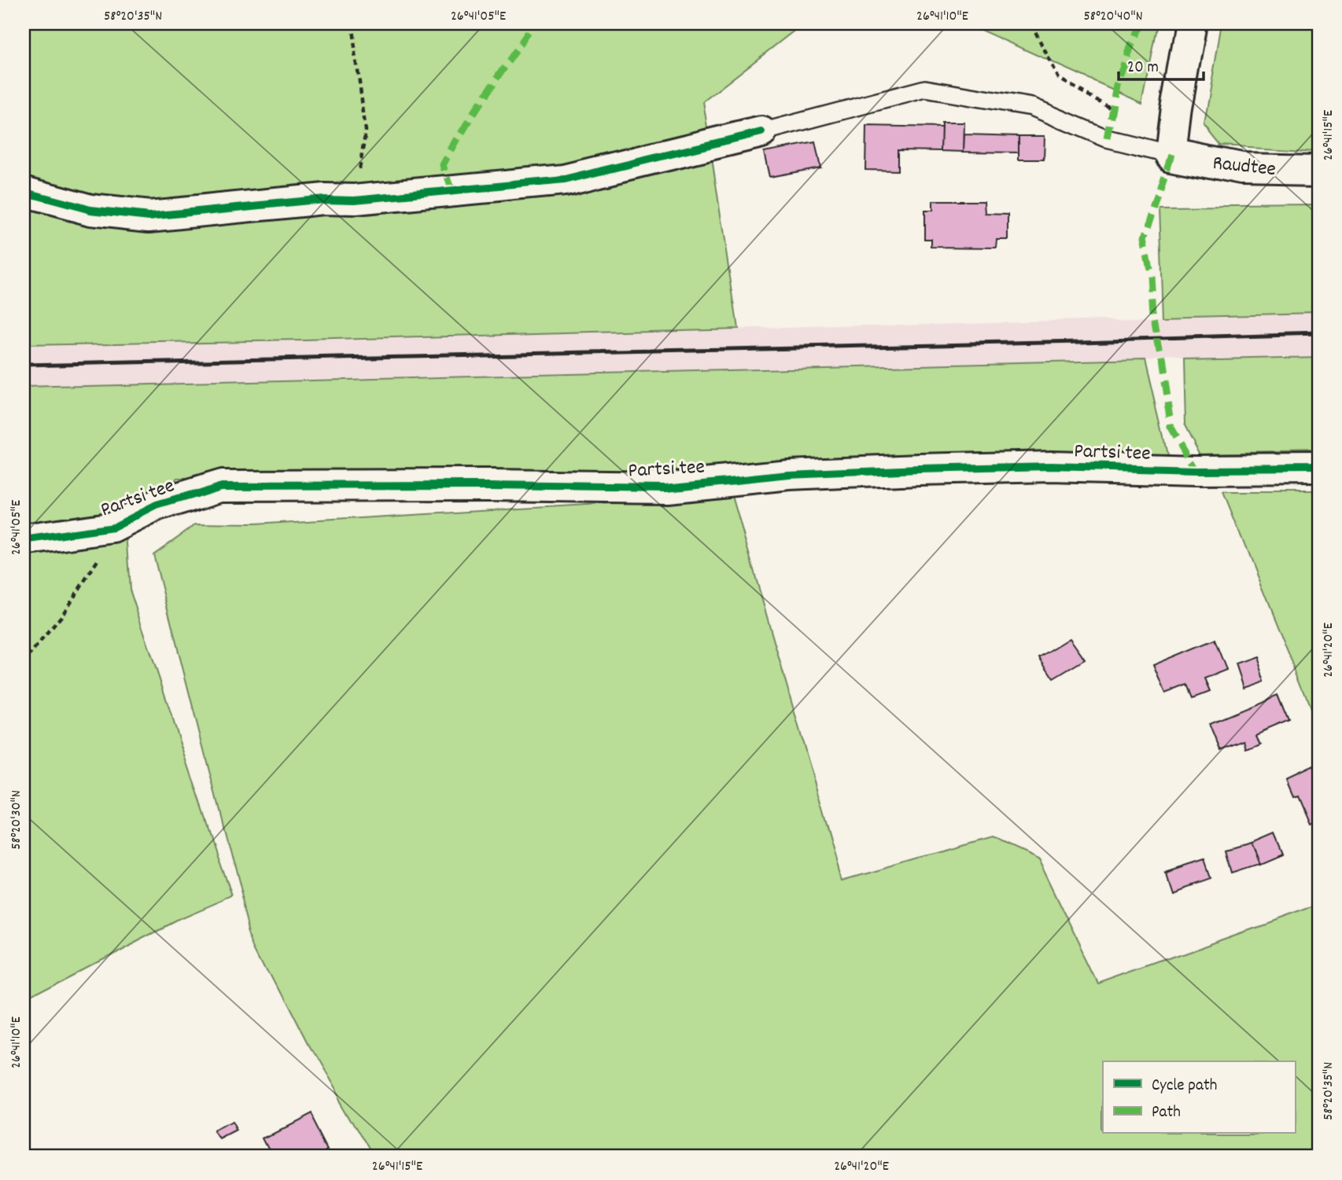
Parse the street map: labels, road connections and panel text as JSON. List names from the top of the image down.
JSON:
{
  "streets": {
    "street": ["Raudtee", "Partsi tee"]
  },
  "legend": ["Cycle path", "Path"],
  "scale_bar": "20 m",
  "coordinates": [
    "58°20'35\"N",
    "26°41'05\"E",
    "26°41'10\"E",
    "58°20'40\"N",
    "26°41'15\"E",
    "26°41'20\"E",
    "58°20'30\"N"
  ]
}
